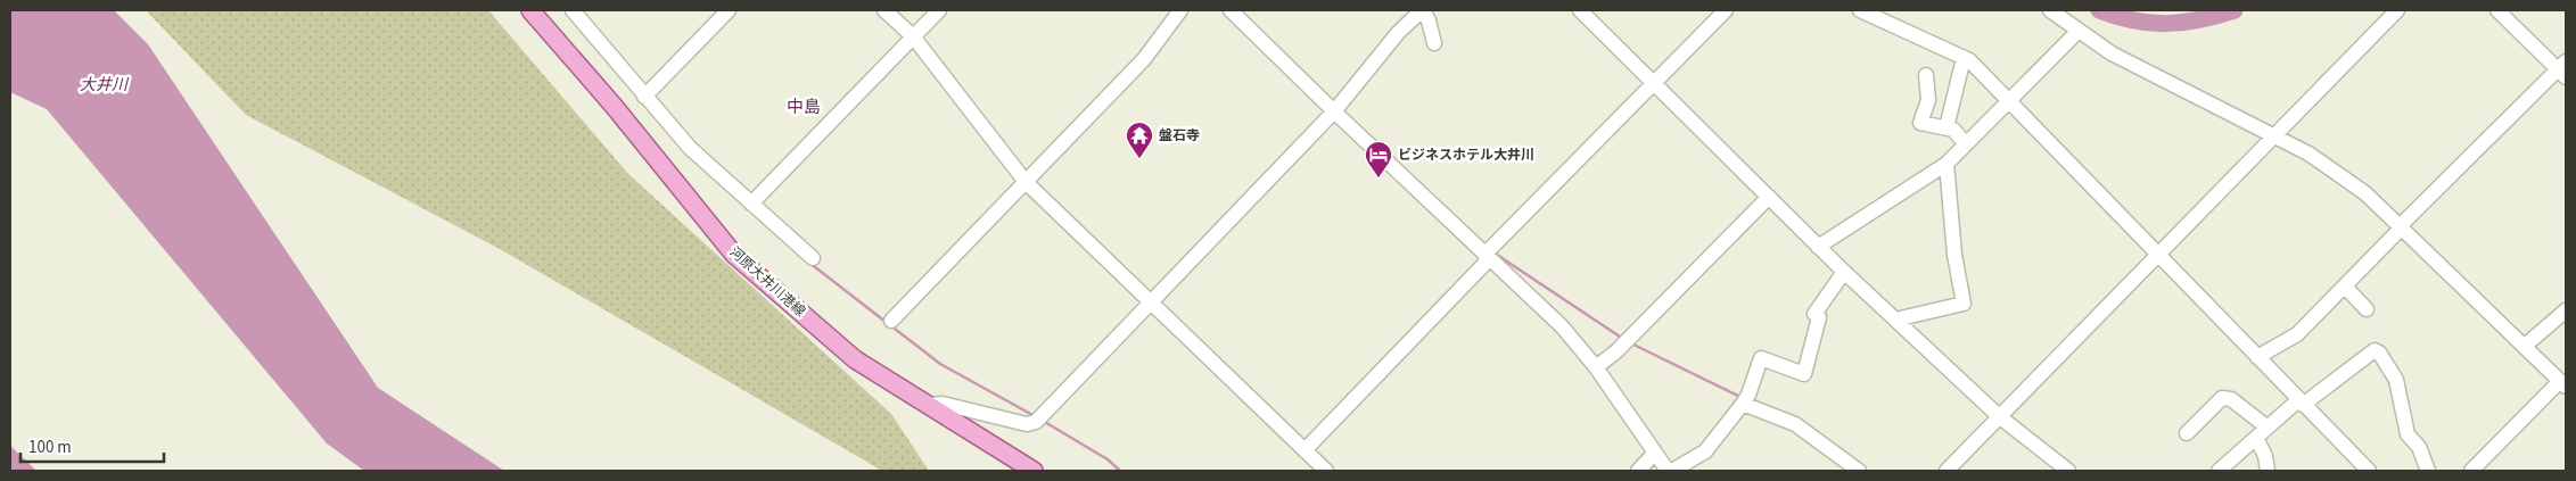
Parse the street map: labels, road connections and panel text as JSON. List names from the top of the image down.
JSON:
{
  "streets": {
    "main road": ["河原大井川港線"]
  },
  "districts": ["中島"],
  "water": ["大井川"],
  "places": {
    "temple": ["盤石寺"],
    "hotel": ["ビジネスホテル大井川"]
  },
  "scale_bar": "100 m"
}
